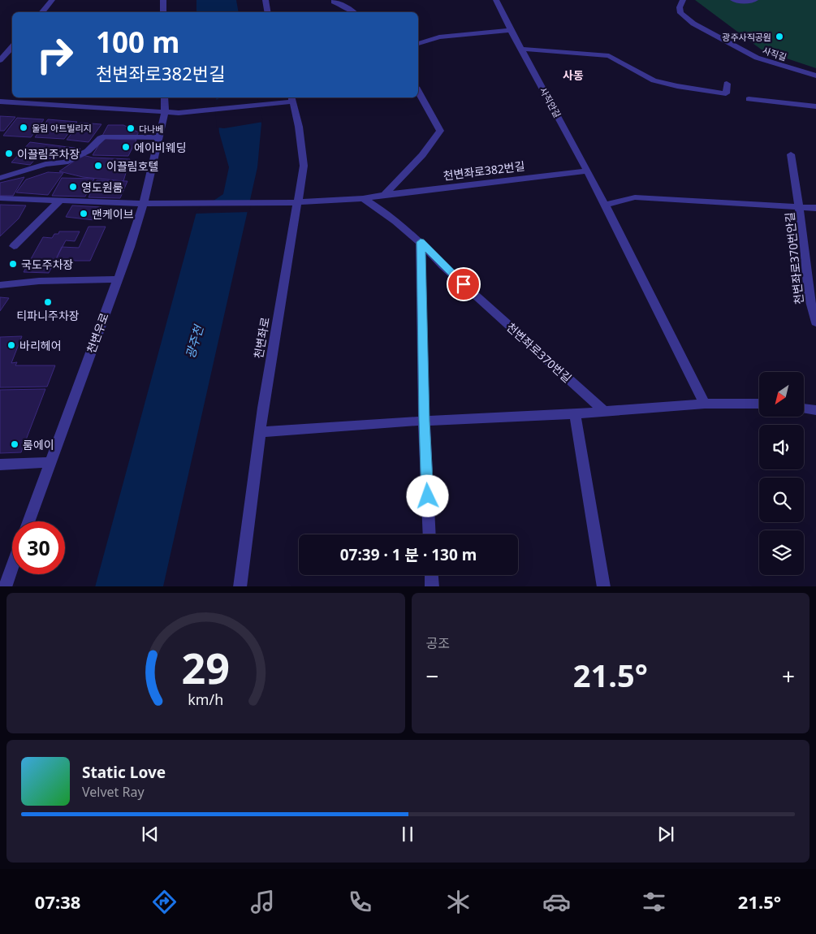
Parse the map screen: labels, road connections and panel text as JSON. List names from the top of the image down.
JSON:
{
  "streets": {
    "street": [
      "사직길",
      "사직안길",
      "천변좌로382번길",
      "천변좌로370번안길",
      "천변우로",
      "천변좌로",
      "천변좌로370번길"
    ]
  },
  "crossings": [
    ["사직안길", "천변좌로382번길"],
    ["천변좌로382번길", "천변우로"],
    ["천변좌로382번길", "천변좌로"]
  ],
  "districts": ["사동"],
  "water": ["광주천"],
  "places": [
    "광주사직공원",
    "울림 아트빌리지",
    "다나베",
    "에이비웨딩",
    "이끌림주차장",
    "이끌림호텔",
    "영도원룸",
    "맨케이브",
    "국도주차장",
    "티파니주차장",
    "바리헤어",
    "룸에이"
  ],
  "north": "bottom left",
  "page": {
    "turn": ["100 m", "천변좌로382번길"],
    "limit": "30",
    "trip": "07:39 · 1 분 · 130 m",
    "tile": "공조",
    "heat": ["−", "21.5°", "+"],
    "song": ["Static Love", "Velvet Ray"],
    "tabs": ["07:38", "21.5°"],
    "gauge": ["29", "km/h"]
  }
}
